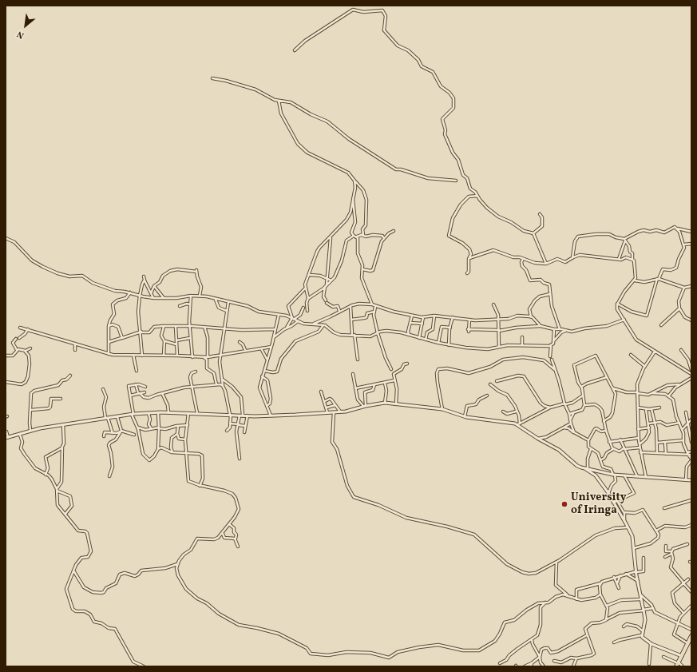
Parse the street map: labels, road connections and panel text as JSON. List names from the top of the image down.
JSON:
{
  "places": ["University of Iringa"],
  "north": "bottom left"
}
